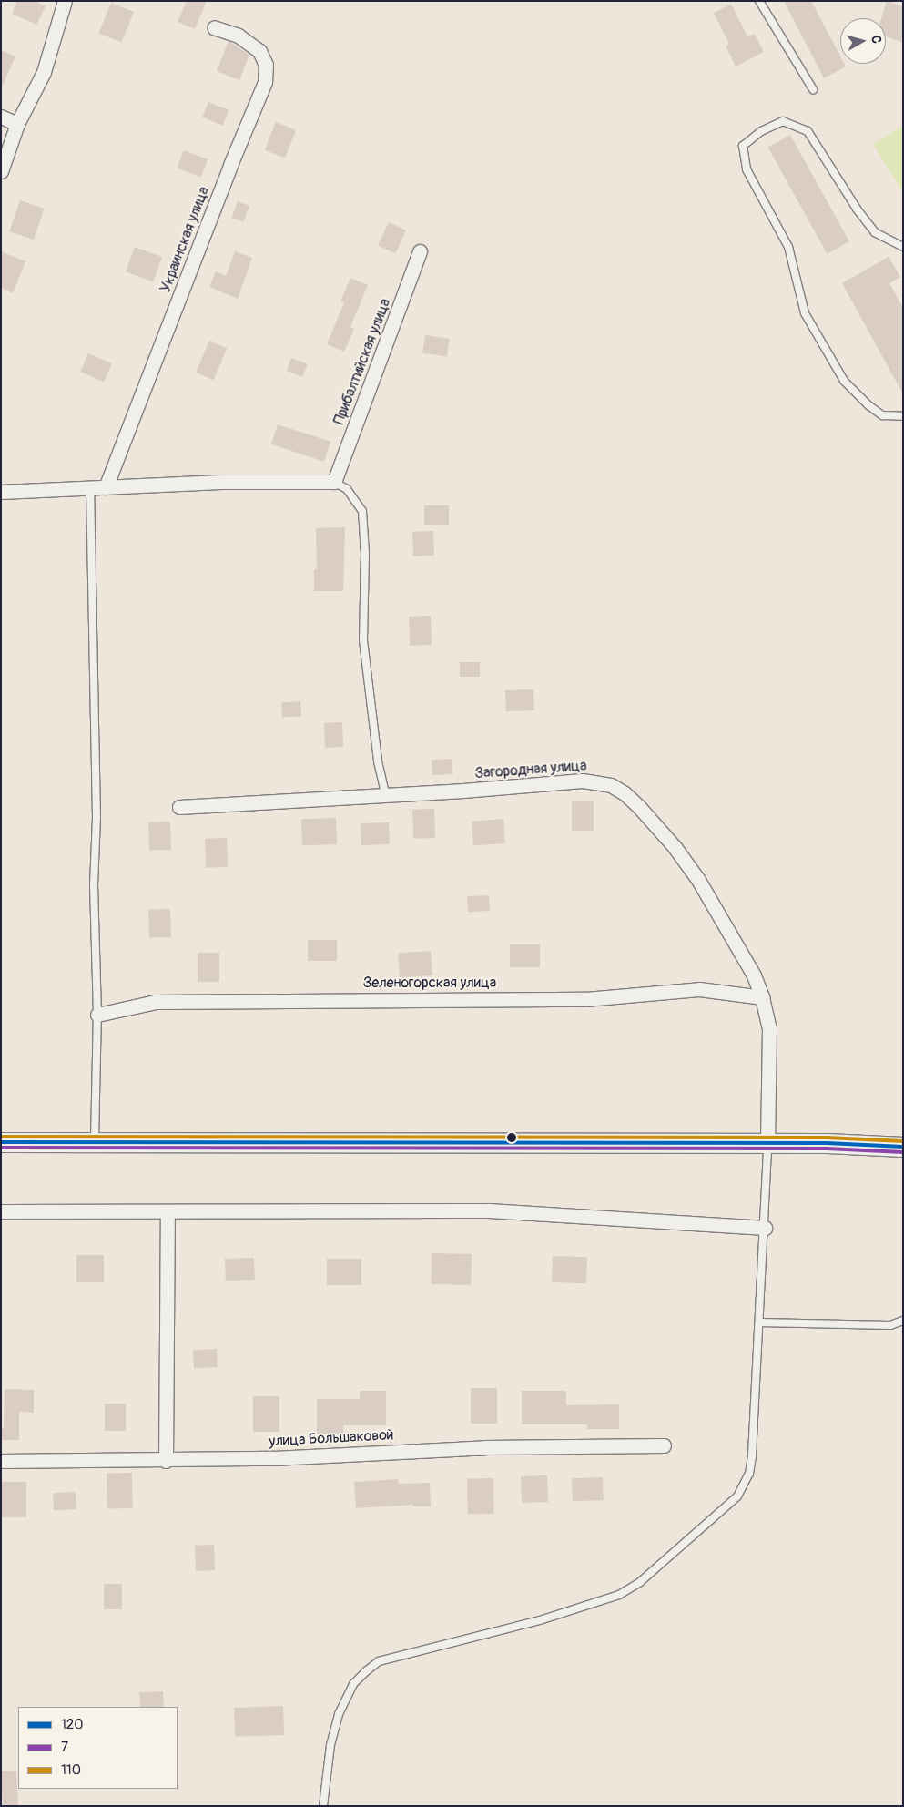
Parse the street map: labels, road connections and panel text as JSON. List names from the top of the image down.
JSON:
{
  "streets": {
    "street": [
      "Украинская улица",
      "Прибалтийская улица",
      "Загородная улица",
      "Зеленогорская улица",
      "улица Большаковой"
    ]
  },
  "crossings": [
    ["Загородная улица", "Зеленогорская улица"]
  ],
  "lines": ["transit line 110", "transit line 120", "transit line 7"],
  "legend": ["120", "7", "110"],
  "north": "right"
}
